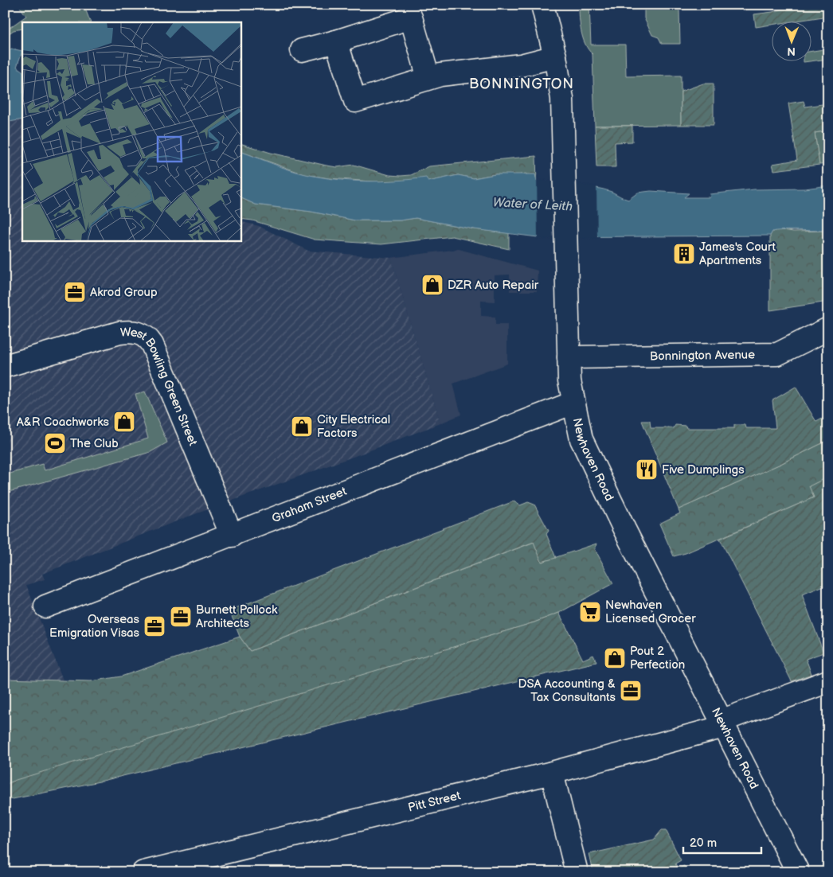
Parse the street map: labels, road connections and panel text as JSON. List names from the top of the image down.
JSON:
{
  "streets": {
    "street": [
      "Bonnington Avenue",
      "West Bowling Green Street",
      "Newhaven Road",
      "Graham Street",
      "Pitt Street"
    ]
  },
  "crossings": [
    ["Bonnington Avenue", "Newhaven Road"],
    ["West Bowling Green Street", "Graham Street"],
    ["Newhaven Road", "Graham Street"],
    ["Newhaven Road", "Pitt Street"]
  ],
  "districts": ["BONNINGTON"],
  "water": ["Water of Leith"],
  "places": {
    "building": ["James's Court Apartments"],
    "shop": [
      "DZR Auto Repair",
      "A&R Coachworks",
      "City Electrical Factors",
      "Pout 2 Perfection"
    ],
    "office": [
      "Akrod Group",
      "Burnett Pollock Architects",
      "Overseas Emigration Visas",
      "DSA Accounting & Tax Consultants"
    ],
    "sports": ["The Club"],
    "restaurant": ["Five Dumplings"],
    "supermarket": ["Newhaven Licensed Grocer"]
  },
  "scale_bar": "20 m",
  "north": "bottom"
}
